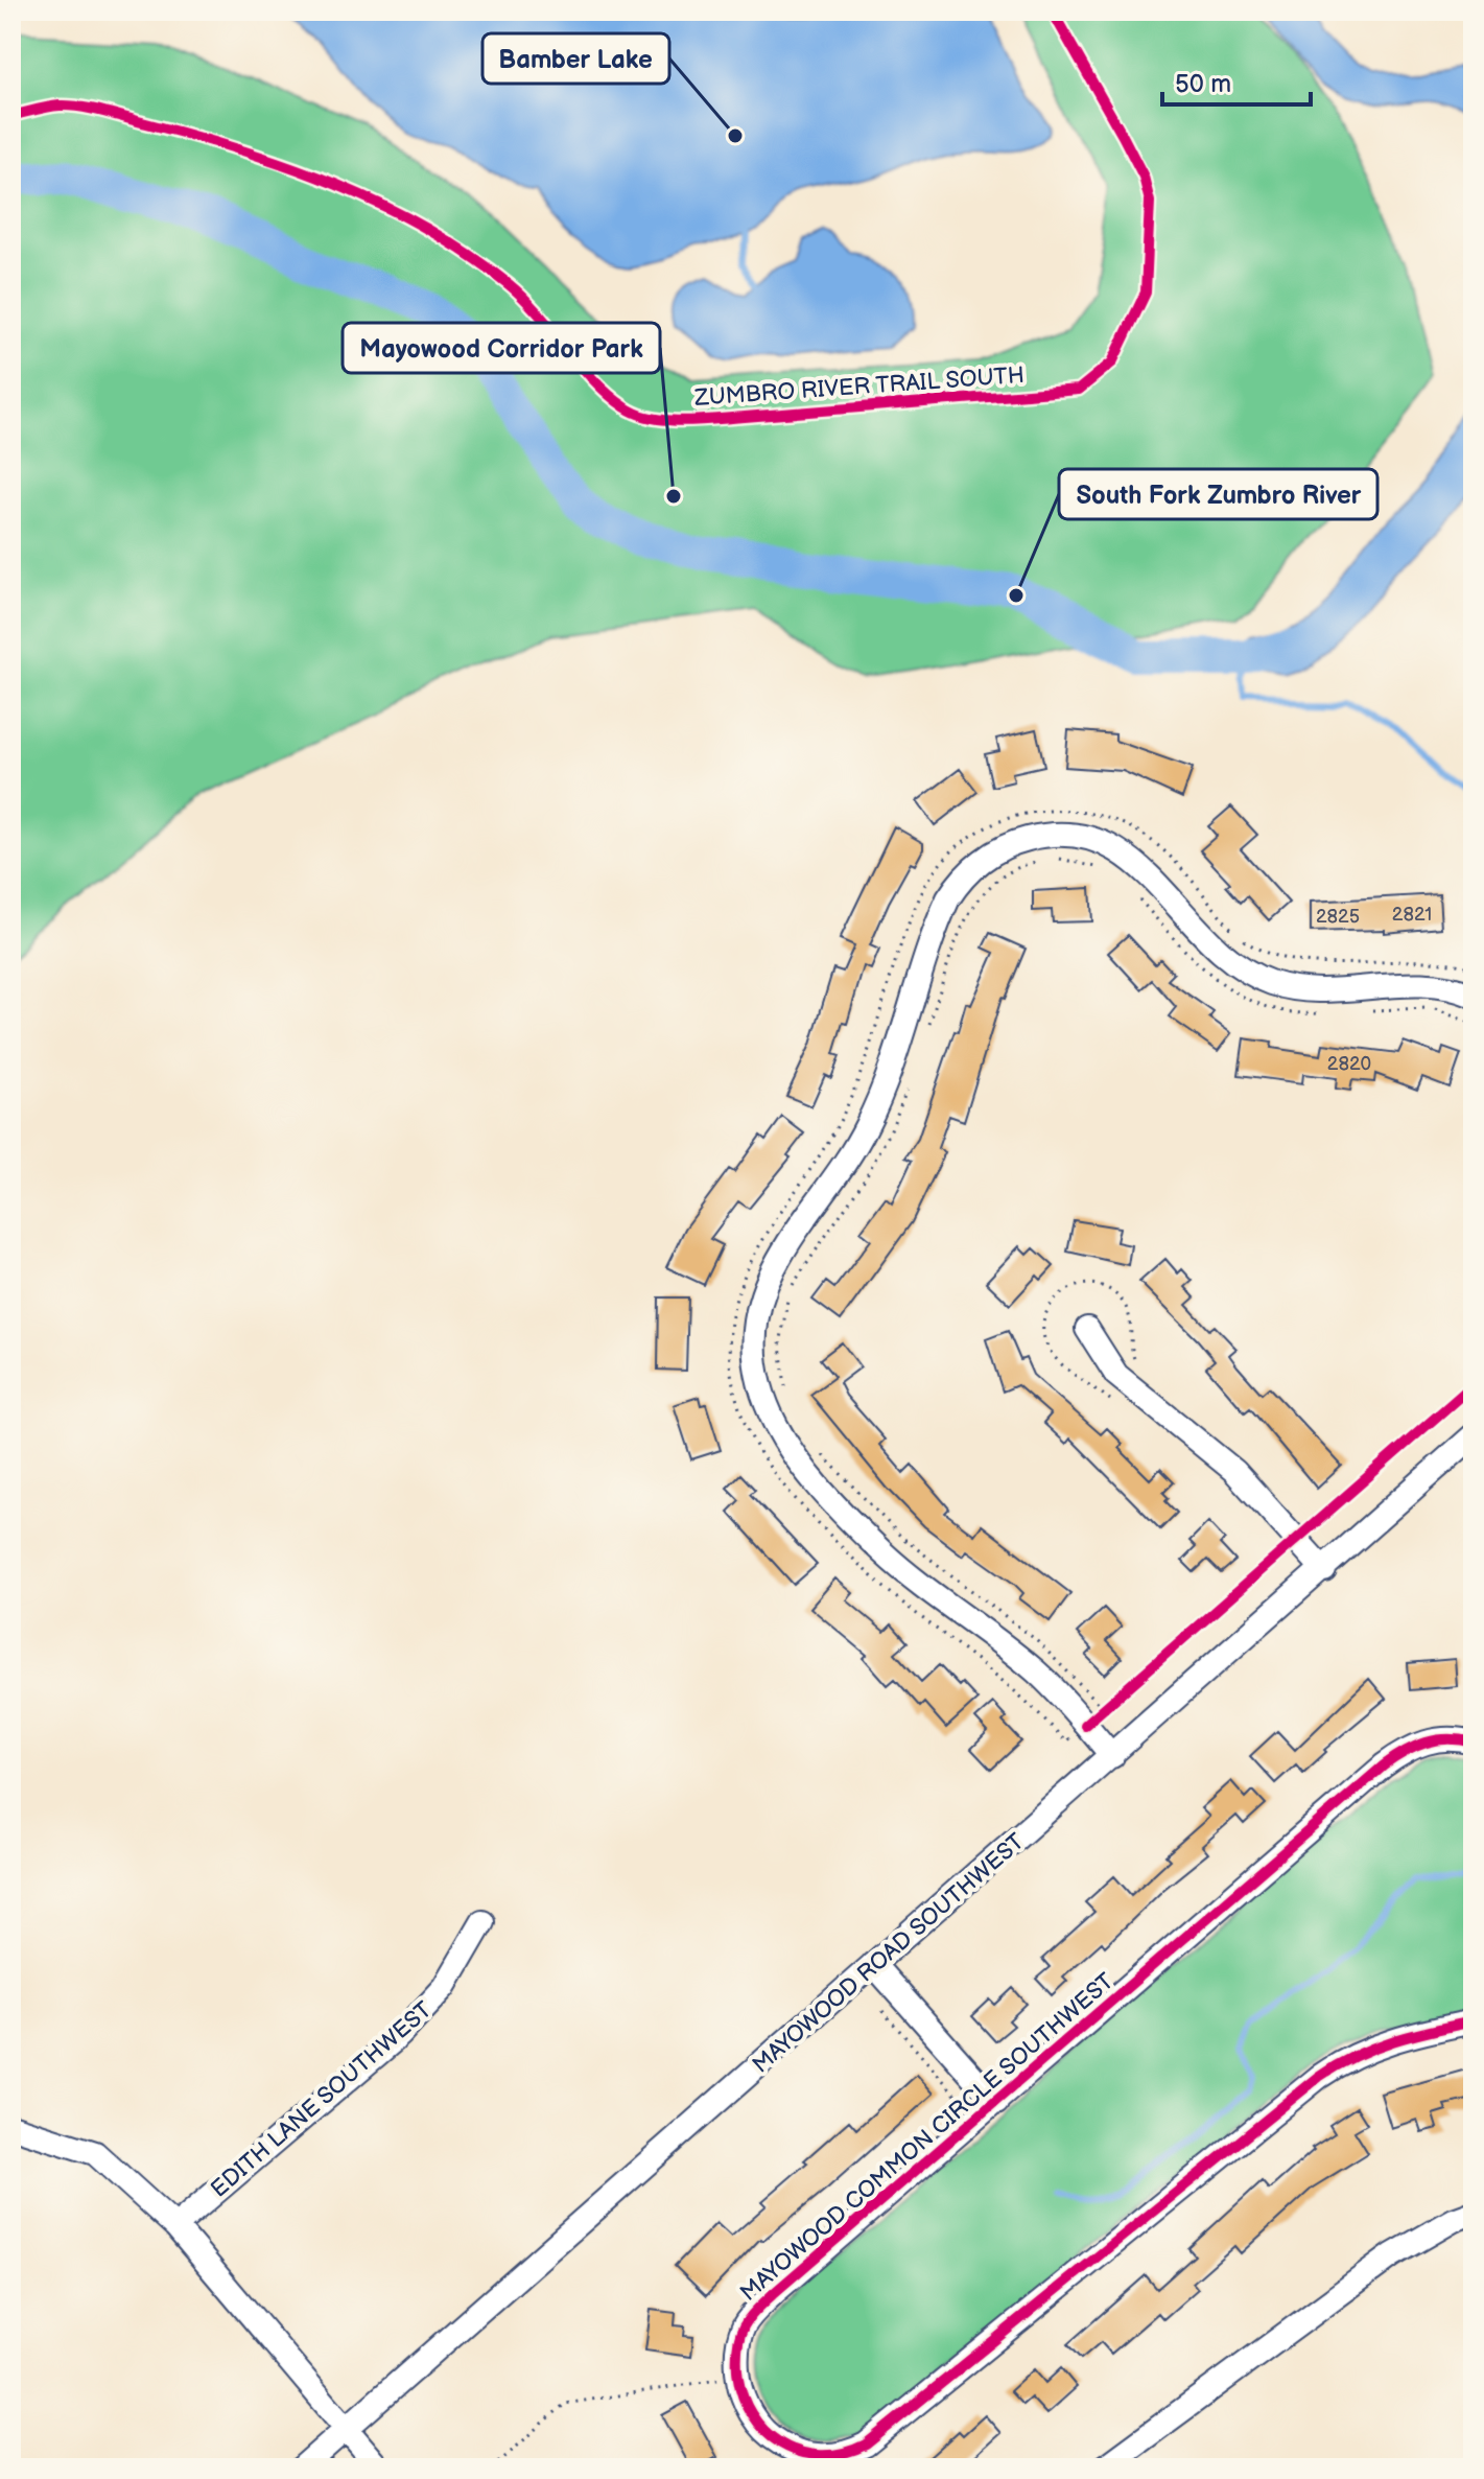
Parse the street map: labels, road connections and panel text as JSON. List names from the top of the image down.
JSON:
{
  "streets": {
    "street": ["MAYOWOOD ROAD SOUTHWEST", "EDITH LANE SOUTHWEST", "MAYOWOOD COMMON CIRCLE SOUTHWEST"],
    "cycle path": ["ZUMBRO RIVER TRAIL SOUTH"]
  },
  "places": ["Bamber Lake", "Mayowood Corridor Park", "South Fork Zumbro River"],
  "house_numbers": ["2821", "2825", "2820"],
  "scale_bar": "50 m"
}
